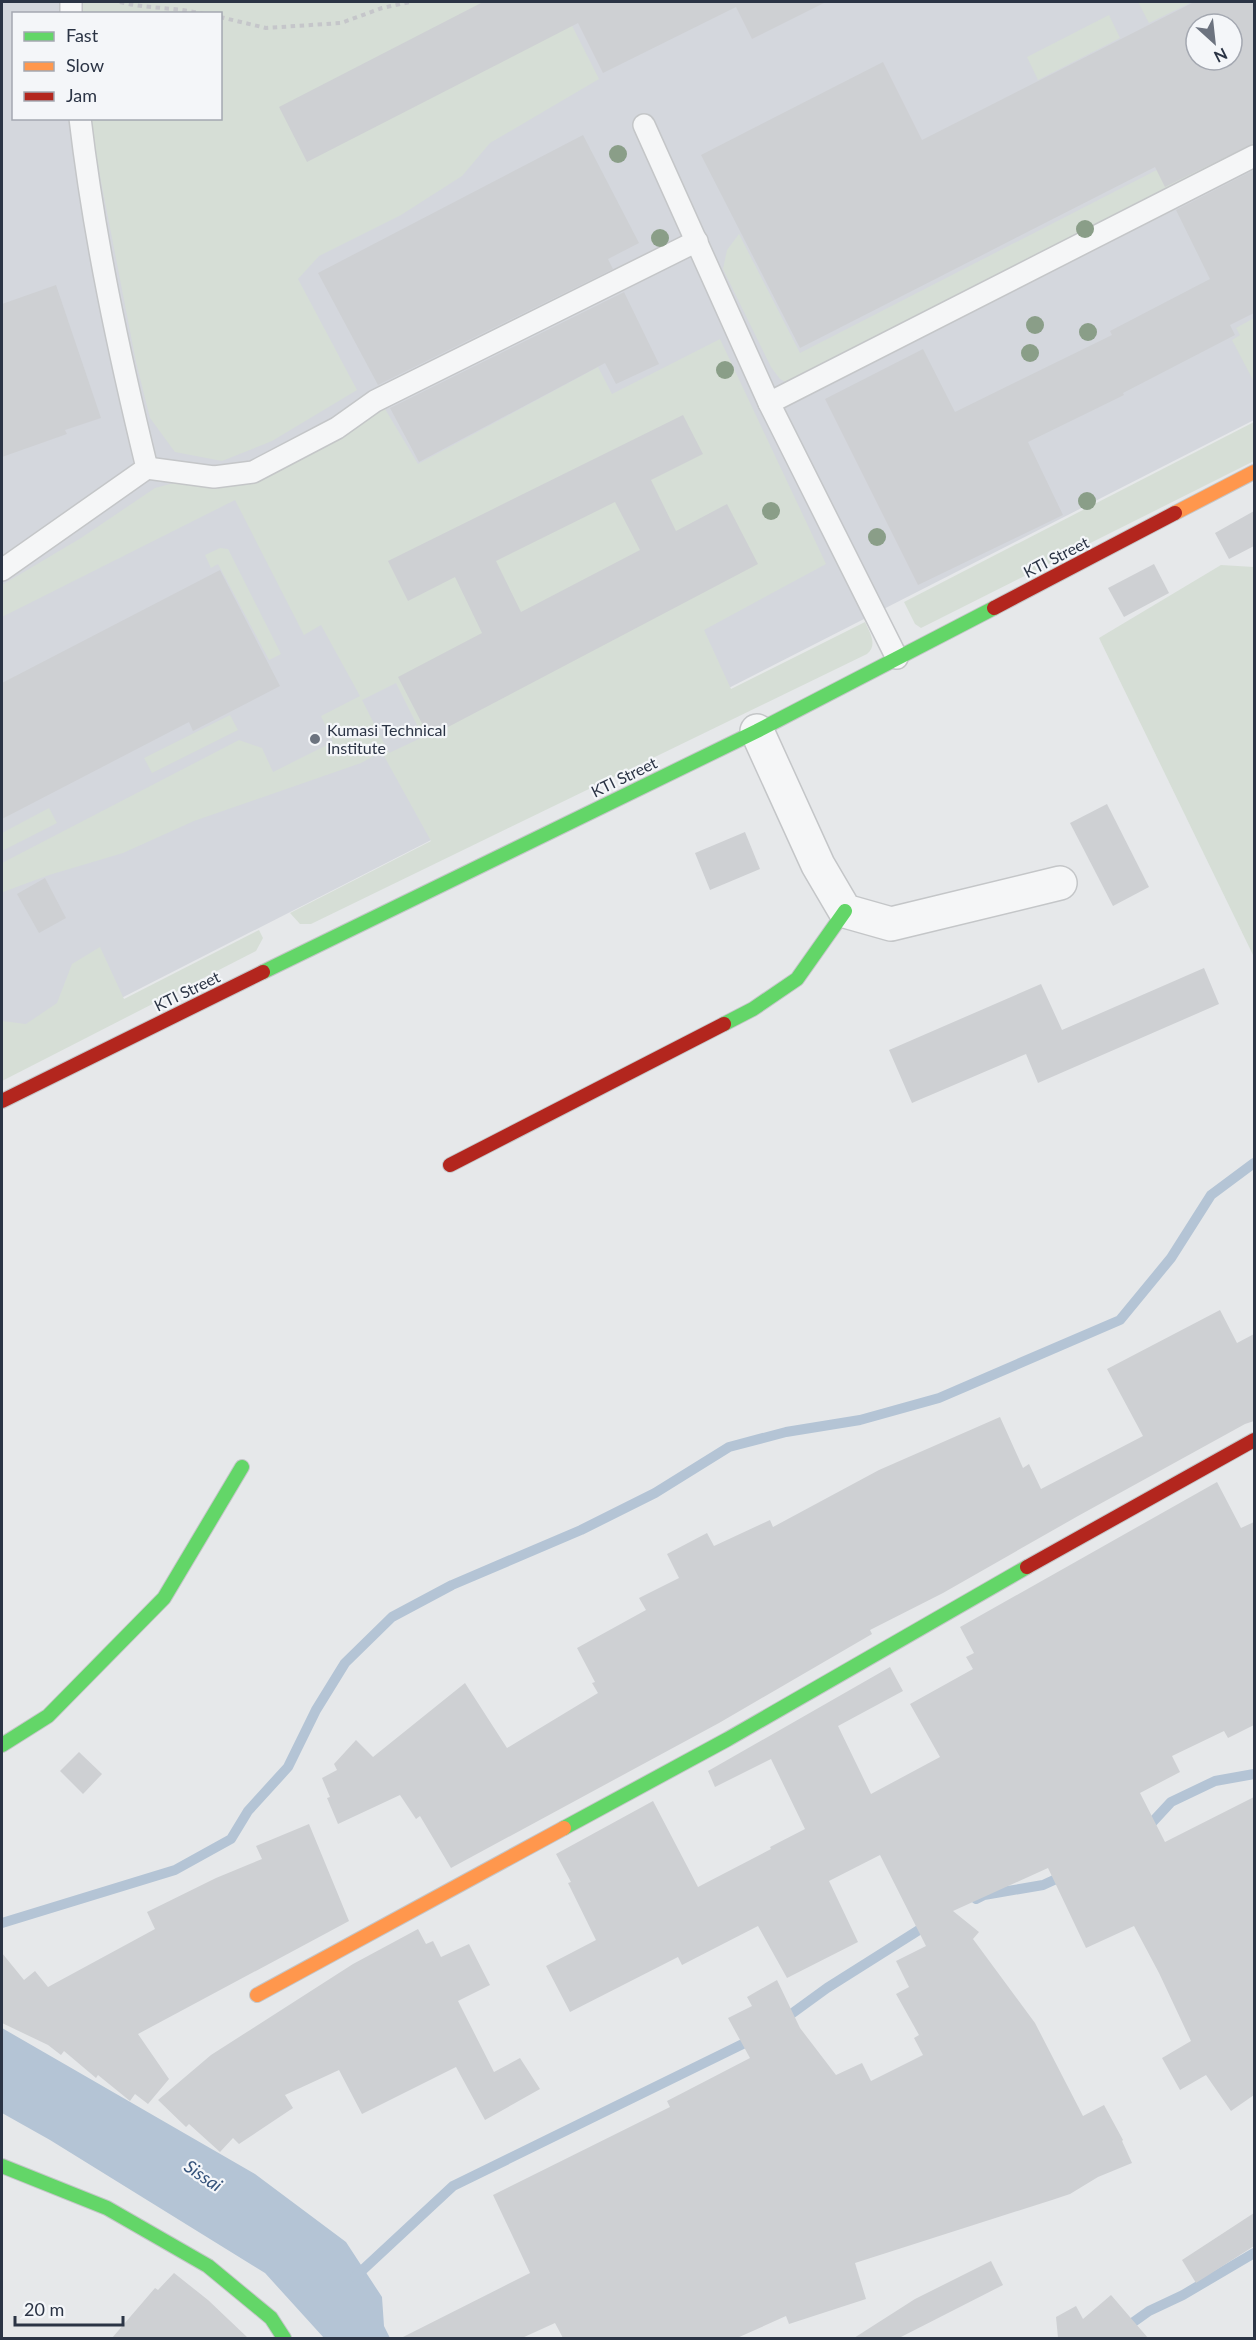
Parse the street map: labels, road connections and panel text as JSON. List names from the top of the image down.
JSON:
{
  "streets": {
    "street": ["KTI Street"]
  },
  "water": ["Sissai"],
  "places": ["Kumasi Technical Institute"],
  "legend": ["Fast", "Slow", "Jam"],
  "scale_bar": "20 m",
  "north": "bottom right"
}
